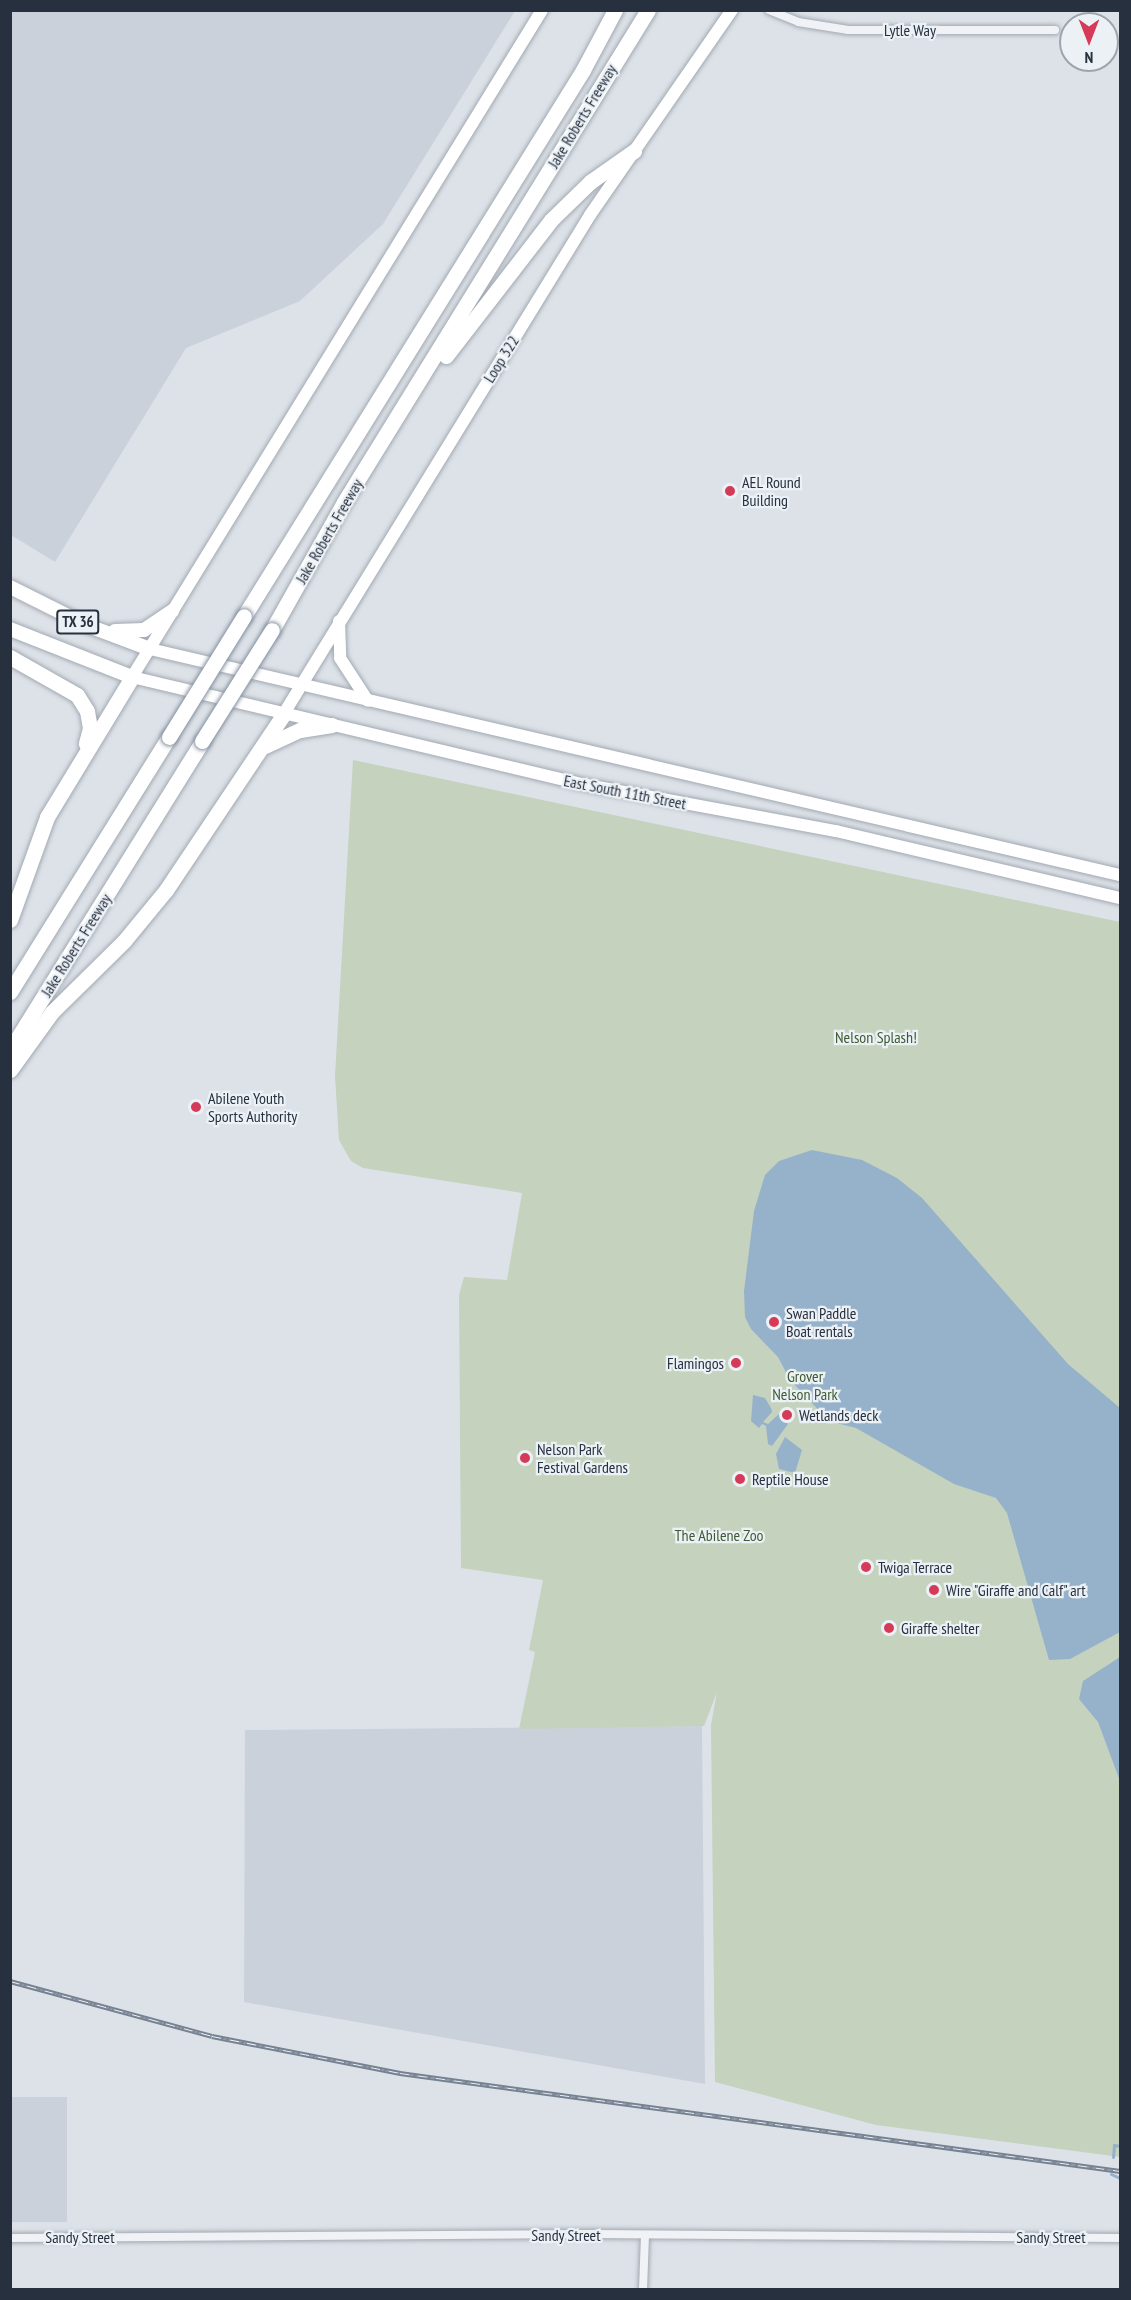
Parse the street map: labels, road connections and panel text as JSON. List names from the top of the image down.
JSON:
{
  "streets": {
    "highway": ["Jake Roberts Freeway"],
    "main road": ["Loop 322", "TX 36", "East South 11th Street"],
    "street": ["Lytle Way", "Sandy Street"]
  },
  "crossings": [
    ["Loop 322", "East South 11th Street"],
    ["TX 36", "East South 11th Street"]
  ],
  "parks": ["Nelson Splash!", "Grover Nelson Park", "The Abilene Zoo"],
  "places": [
    "AEL Round Building",
    "Abilene Youth Sports Authority",
    "Swan Paddle Boat rentals",
    "Flamingos",
    "Wetlands deck",
    "Nelson Park Festival Gardens",
    "Reptile House",
    "Twiga Terrace",
    "Wire \"Giraffe and Calf\" art",
    "Giraffe shelter"
  ],
  "north": "bottom"
}
